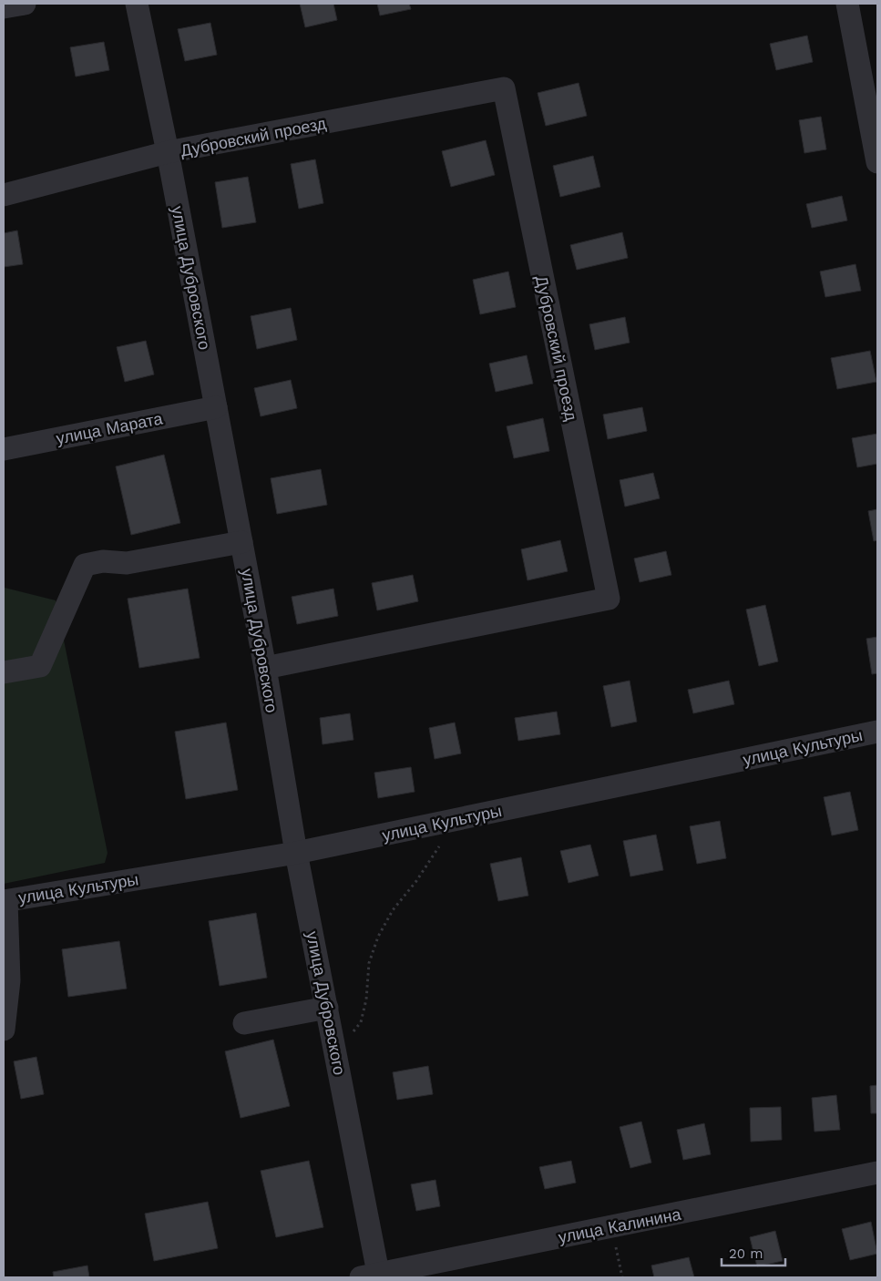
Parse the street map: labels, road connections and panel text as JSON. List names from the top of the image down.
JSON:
{
  "streets": {
    "street": [
      "Дубровский проезд",
      "улица Дубровского",
      "улица Марата",
      "улица Культуры",
      "улица Калинина"
    ]
  },
  "crossings": [
    ["Дубровский проезд", "улица Дубровского"],
    ["улица Дубровского", "улица Марата"],
    ["улица Дубровского", "улица Культуры"],
    ["улица Дубровского", "улица Калинина"]
  ],
  "scale_bar": "20 m"
}
